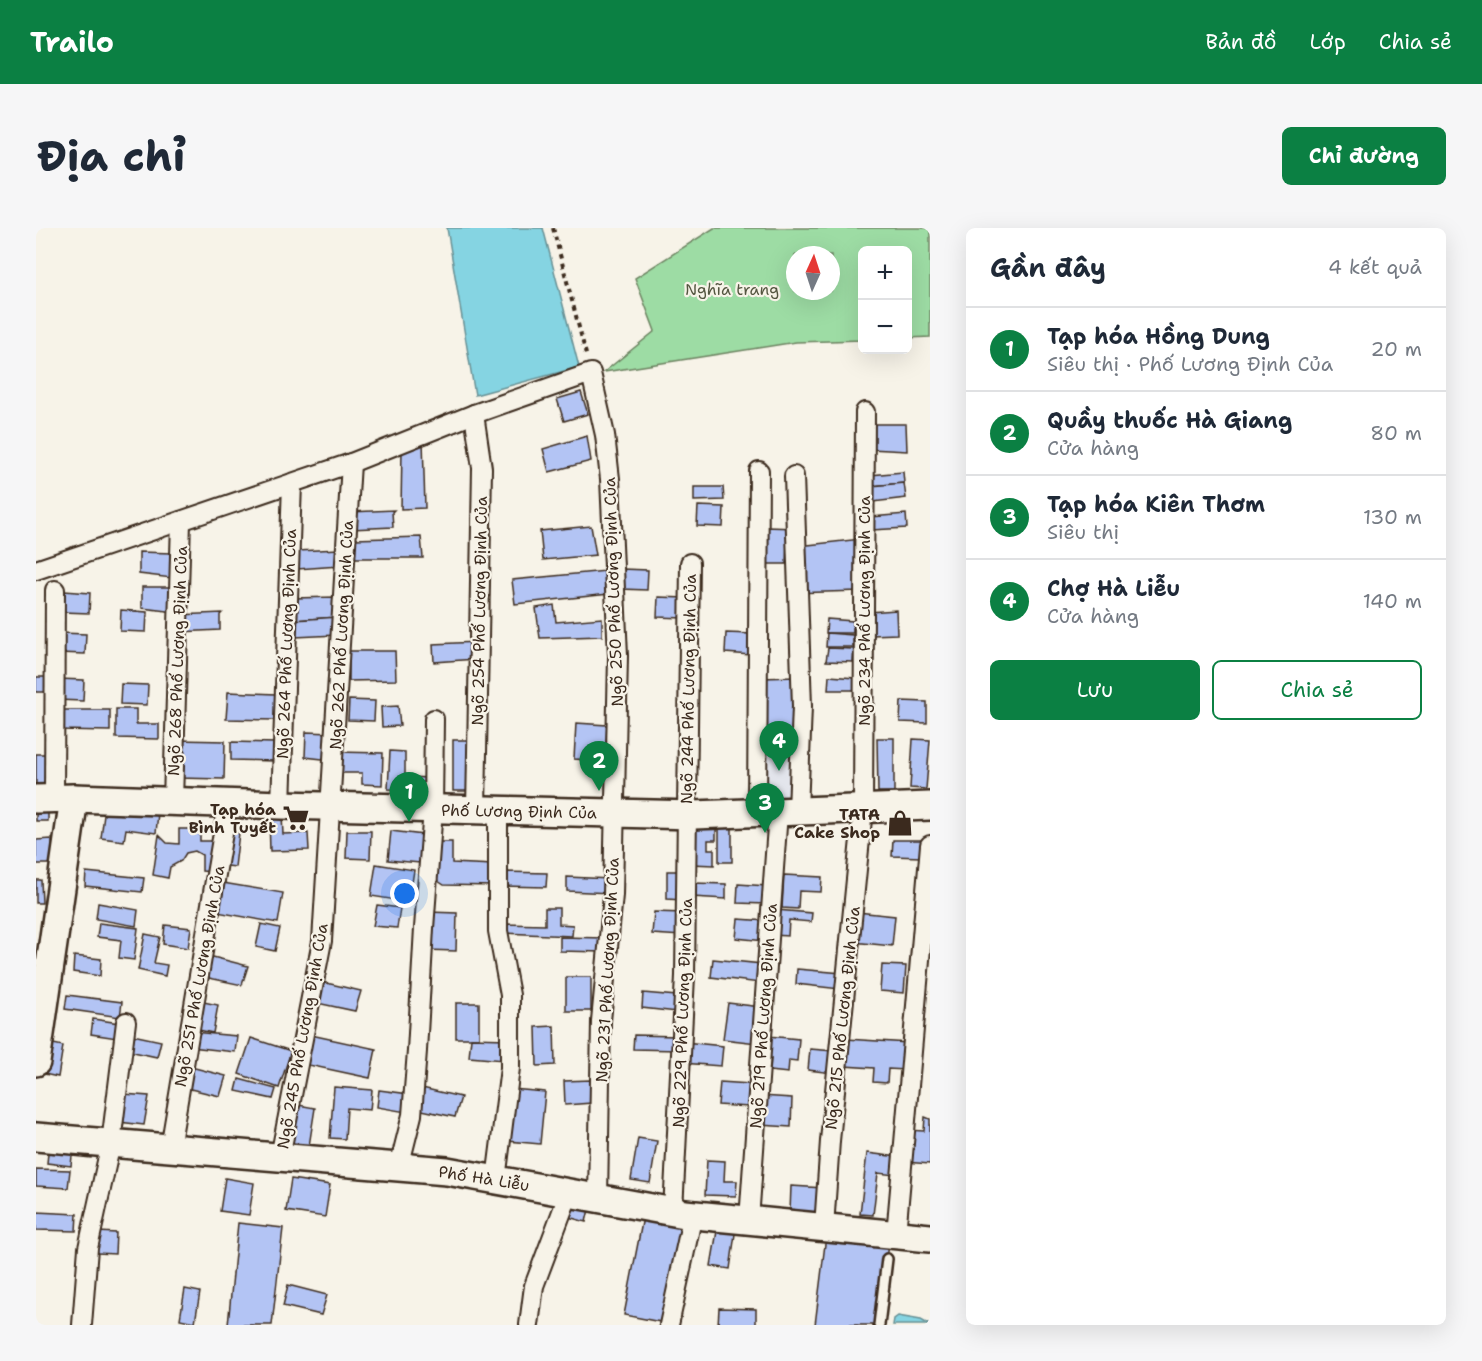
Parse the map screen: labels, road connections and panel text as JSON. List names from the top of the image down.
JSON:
{
  "streets": {
    "main road": ["Phố Lương Định Của", "Phố Hà Liễu"],
    "street": [
      "Ngõ 250 Phố Lương Định Của",
      "Ngõ 254 Phố Lương Định Của",
      "Ngõ 234 Phố Lương Định Của",
      "Ngõ 262 Phố Lương Định Của",
      "Ngõ 264 Phố Lương Định Của",
      "Ngõ 268 Phố Lương Định Của",
      "Ngõ 244 Phố Lương Định Của",
      "Ngõ 231 Phố Lương Định Của",
      "Ngõ 251 Phố Lương Định Của",
      "Ngõ 229 Phố Lương Định Của",
      "Ngõ 219 Phố Lương Định Của",
      "Ngõ 215 Phố Lương Định Của",
      "Ngõ 245 Phố Lương Định Của"
    ]
  },
  "crossings": [
    ["Ngõ 250 Phố Lương Định Của", "Phố Lương Định Của"],
    ["Ngõ 250 Phố Lương Định Của", "Ngõ 231 Phố Lương Định Của"],
    ["Ngõ 254 Phố Lương Định Của", "Phố Lương Định Của"],
    ["Ngõ 254 Phố Lương Định Của", "Phố Hà Liễu"],
    ["Ngõ 234 Phố Lương Định Của", "Phố Lương Định Của"],
    ["Ngõ 234 Phố Lương Định Của", "Ngõ 215 Phố Lương Định Của"],
    ["Ngõ 262 Phố Lương Định Của", "Phố Lương Định Của"],
    ["Ngõ 262 Phố Lương Định Của", "Ngõ 245 Phố Lương Định Của"],
    ["Ngõ 264 Phố Lương Định Của", "Phố Lương Định Của"],
    ["Ngõ 268 Phố Lương Định Của", "Phố Lương Định Của"],
    ["Ngõ 244 Phố Lương Định Của", "Phố Lương Định Của"],
    ["Ngõ 244 Phố Lương Định Của", "Ngõ 229 Phố Lương Định Của"],
    ["Phố Lương Định Của", "Ngõ 231 Phố Lương Định Của"],
    ["Phố Lương Định Của", "Ngõ 251 Phố Lương Định Của"],
    ["Phố Lương Định Của", "Ngõ 229 Phố Lương Định Của"],
    ["Phố Lương Định Của", "Ngõ 219 Phố Lương Định Của"],
    ["Phố Lương Định Của", "Ngõ 215 Phố Lương Định Của"],
    ["Phố Lương Định Của", "Ngõ 245 Phố Lương Định Của"],
    ["Ngõ 231 Phố Lương Định Của", "Phố Hà Liễu"],
    ["Ngõ 251 Phố Lương Định Của", "Phố Hà Liễu"],
    ["Ngõ 229 Phố Lương Định Của", "Phố Hà Liễu"],
    ["Ngõ 219 Phố Lương Định Của", "Phố Hà Liễu"],
    ["Ngõ 215 Phố Lương Định Của", "Phố Hà Liễu"],
    ["Ngõ 245 Phố Lương Định Của", "Phố Hà Liễu"]
  ],
  "parks": ["Nghĩa trang"],
  "places": {
    "supermarket": ["Tạp hóa Bình Tuyết"],
    "shop": ["TATA Cake Shop"]
  },
  "north": "top",
  "page": {
    "header": "Trailo",
    "nav": ["Bản đồ", "Lớp", "Chia sẻ"],
    "buttons": [
      "Chỉ đường",
      ["Lưu", "Chia sẻ"]
    ],
    "title": "Địa chỉ",
    "heading": ["Gần đây", "4 kết quả"],
    "map_buttons": ["+", "−"],
    "list": [
      {
        "mark": "1",
        "name": "Tạp hóa Hồng Dung",
        "note": "Siêu thị · Phố Lương Định Của",
        "value": "20 m"
      },
      {
        "mark": "2",
        "name": "Quầy thuốc Hà Giang",
        "note": "Cửa hàng",
        "value": "80 m"
      },
      {
        "mark": "3",
        "name": "Tạp hóa Kiên Thơm",
        "note": "Siêu thị",
        "value": "130 m"
      },
      {
        "mark": "4",
        "name": "Chợ Hà Liễu",
        "note": "Cửa hàng",
        "value": "140 m"
      }
    ],
    "pins": [
      "4",
      "2",
      "1",
      "3"
    ]
  }
}
